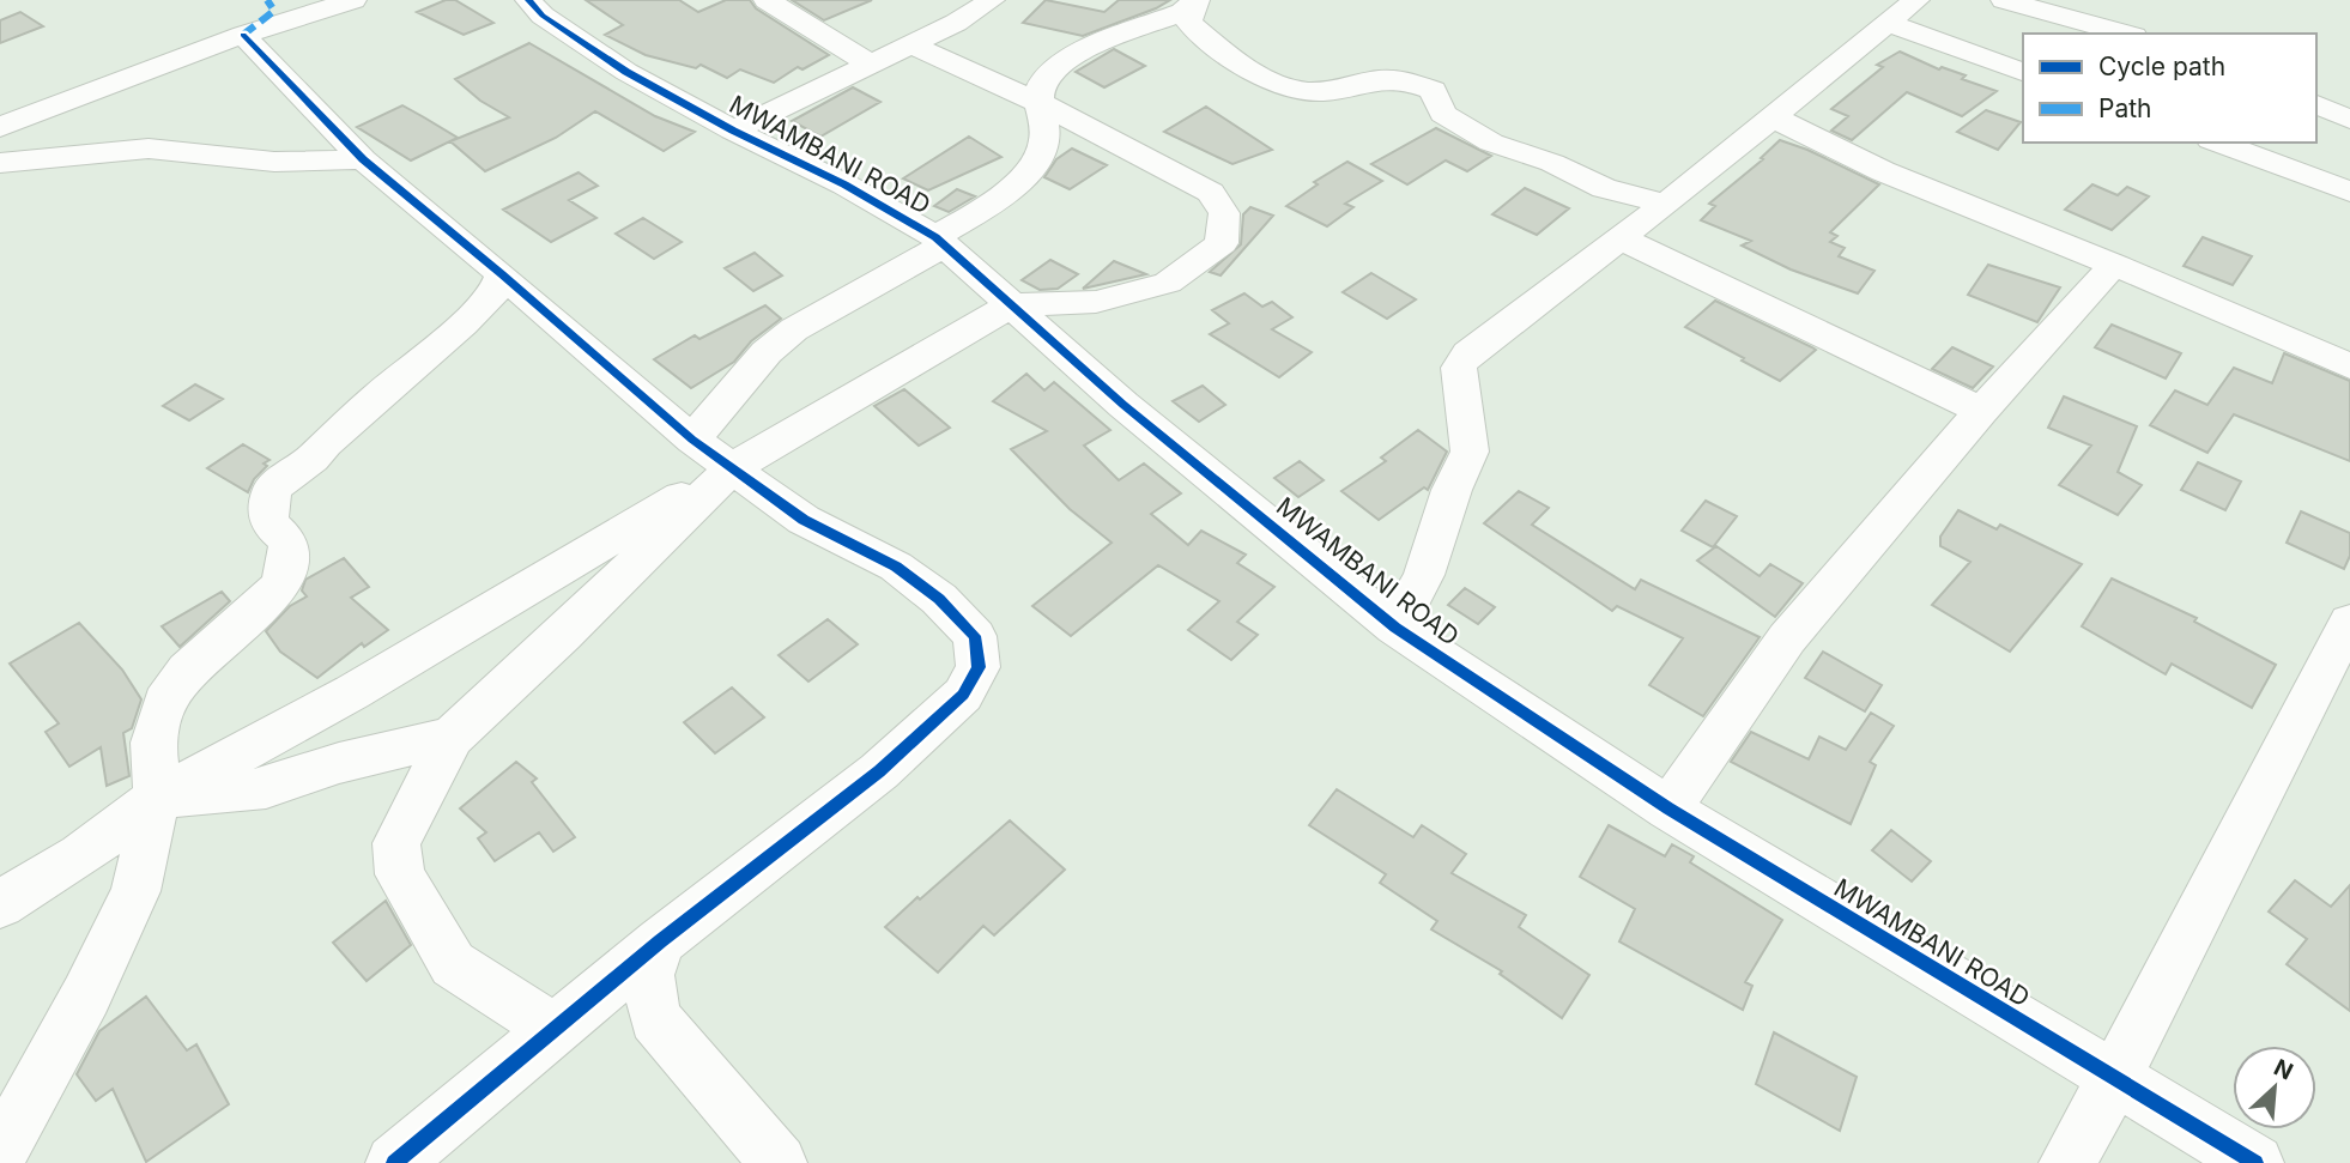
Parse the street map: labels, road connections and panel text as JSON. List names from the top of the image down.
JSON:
{
  "streets": {
    "street": ["MWAMBANI ROAD"]
  },
  "legend": ["Cycle path", "Path"],
  "north": "top right"
}
